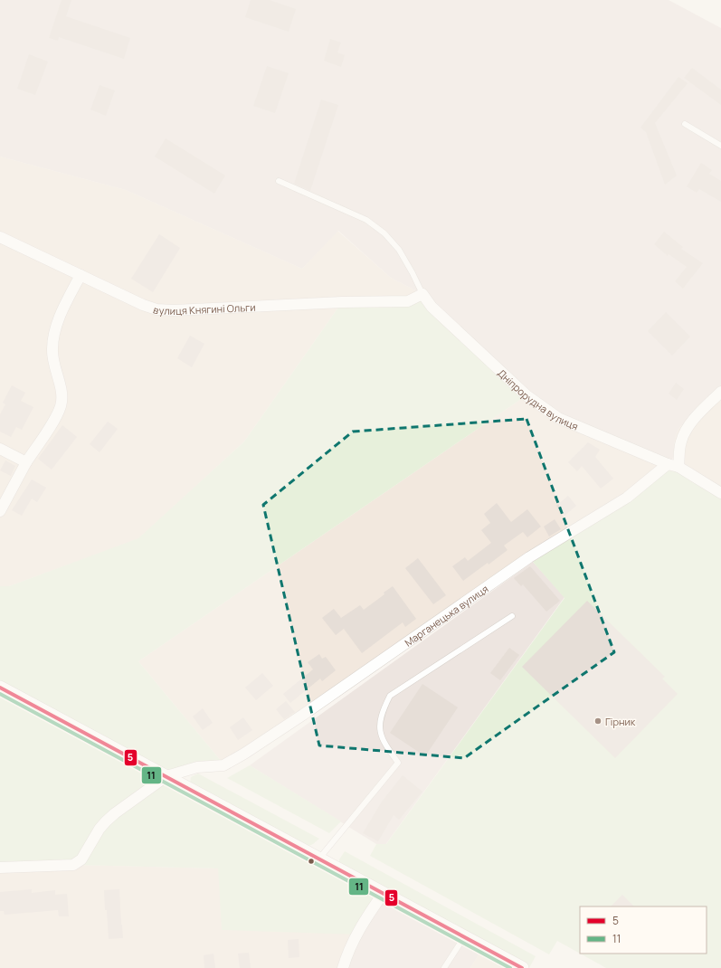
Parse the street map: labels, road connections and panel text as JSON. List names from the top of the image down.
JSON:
{
  "streets": {
    "street": ["вулиця Княгині Ольги", "Дніпрорудна вулиця", "Марганецька вулиця"]
  },
  "crossings": [
    ["вулиця Княгині Ольги", "Дніпрорудна вулиця"],
    ["Дніпрорудна вулиця", "Марганецька вулиця"]
  ],
  "places": ["Гірник"],
  "lines": ["transit line 5", "transit line 11"],
  "legend": ["5", "11"]
}
